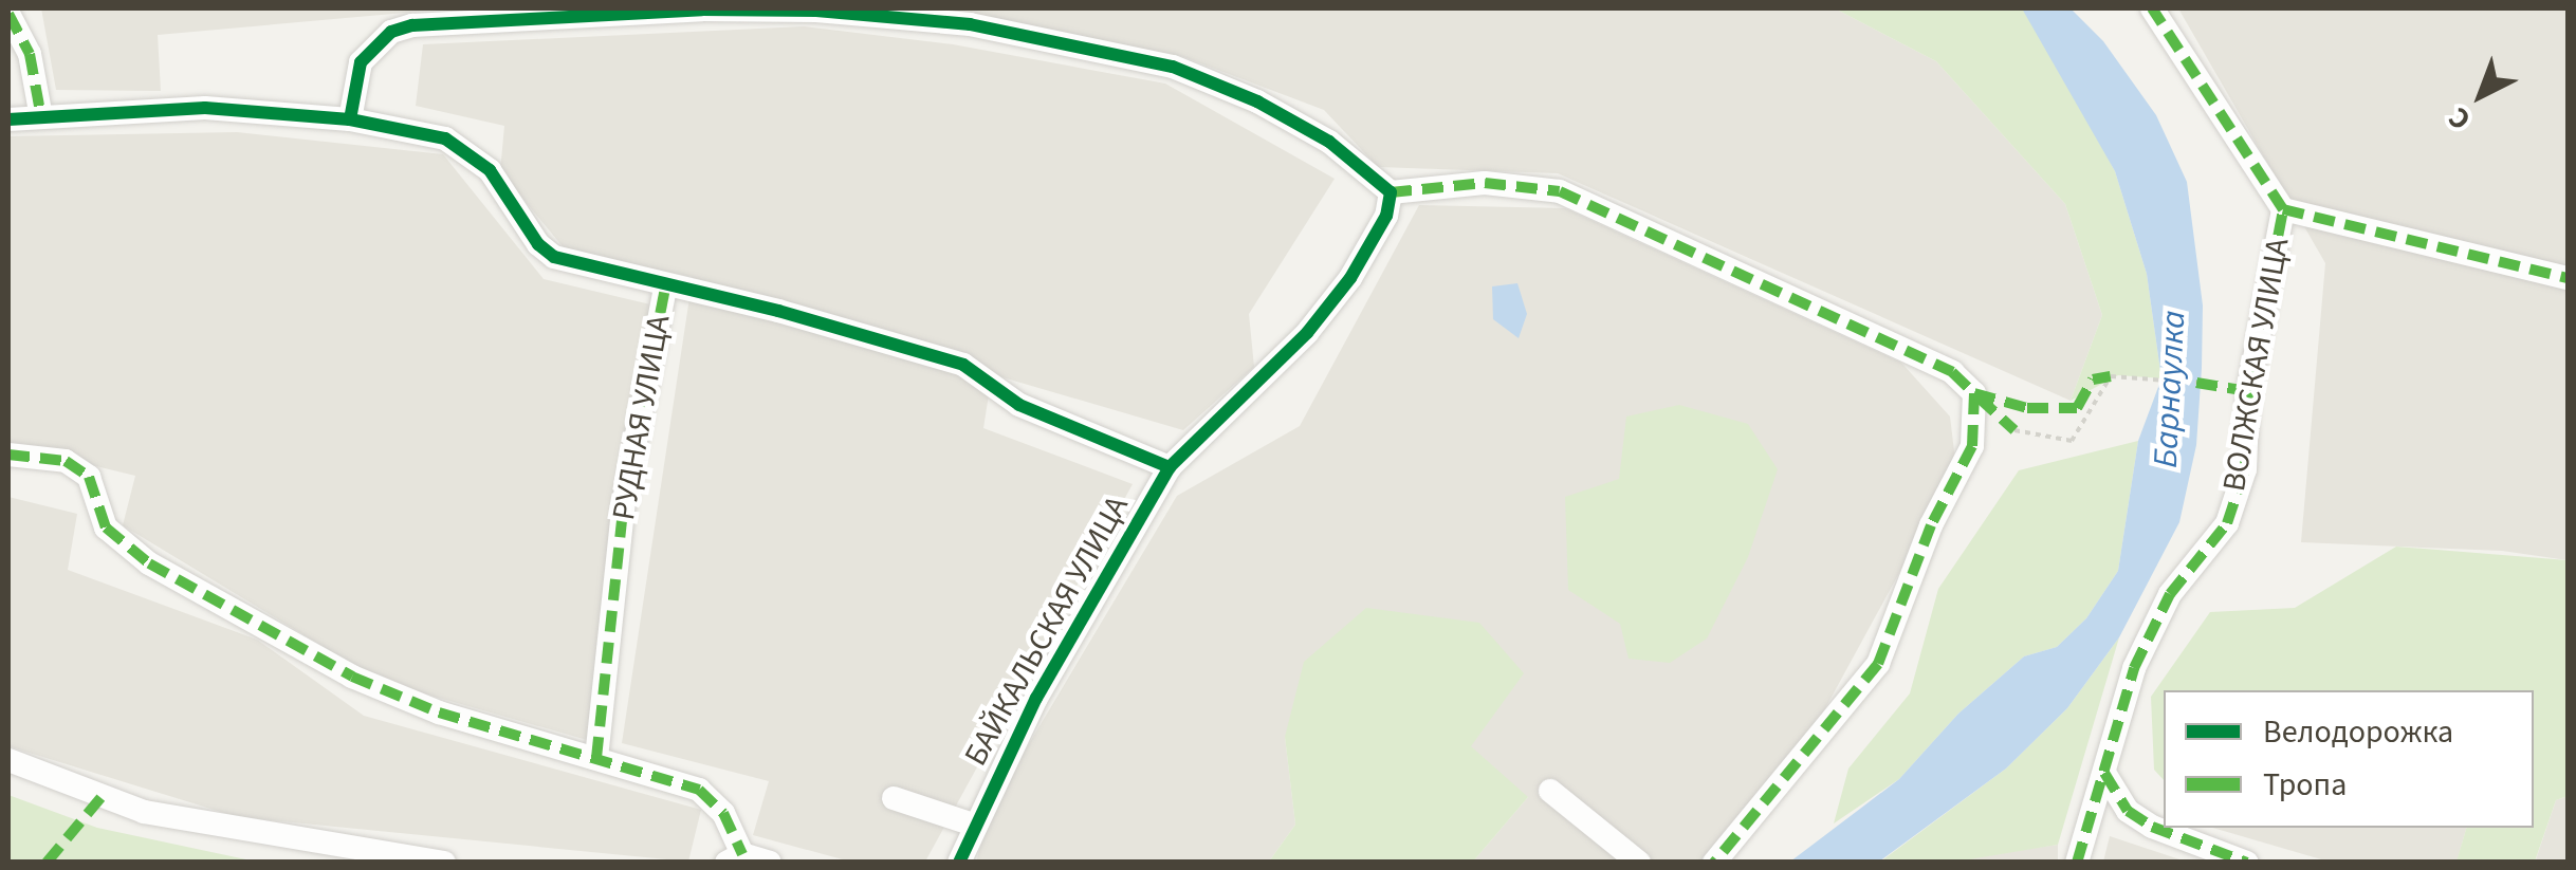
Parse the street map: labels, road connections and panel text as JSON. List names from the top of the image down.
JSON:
{
  "streets": {
    "street": ["ВОЛЖСКАЯ УЛИЦА", "РУДНАЯ УЛИЦА", "БАЙКАЛЬСКАЯ УЛИЦА"]
  },
  "water": ["Барнаулка"],
  "legend": ["Велодорожка", "Тропа"],
  "north": "bottom left"
}
